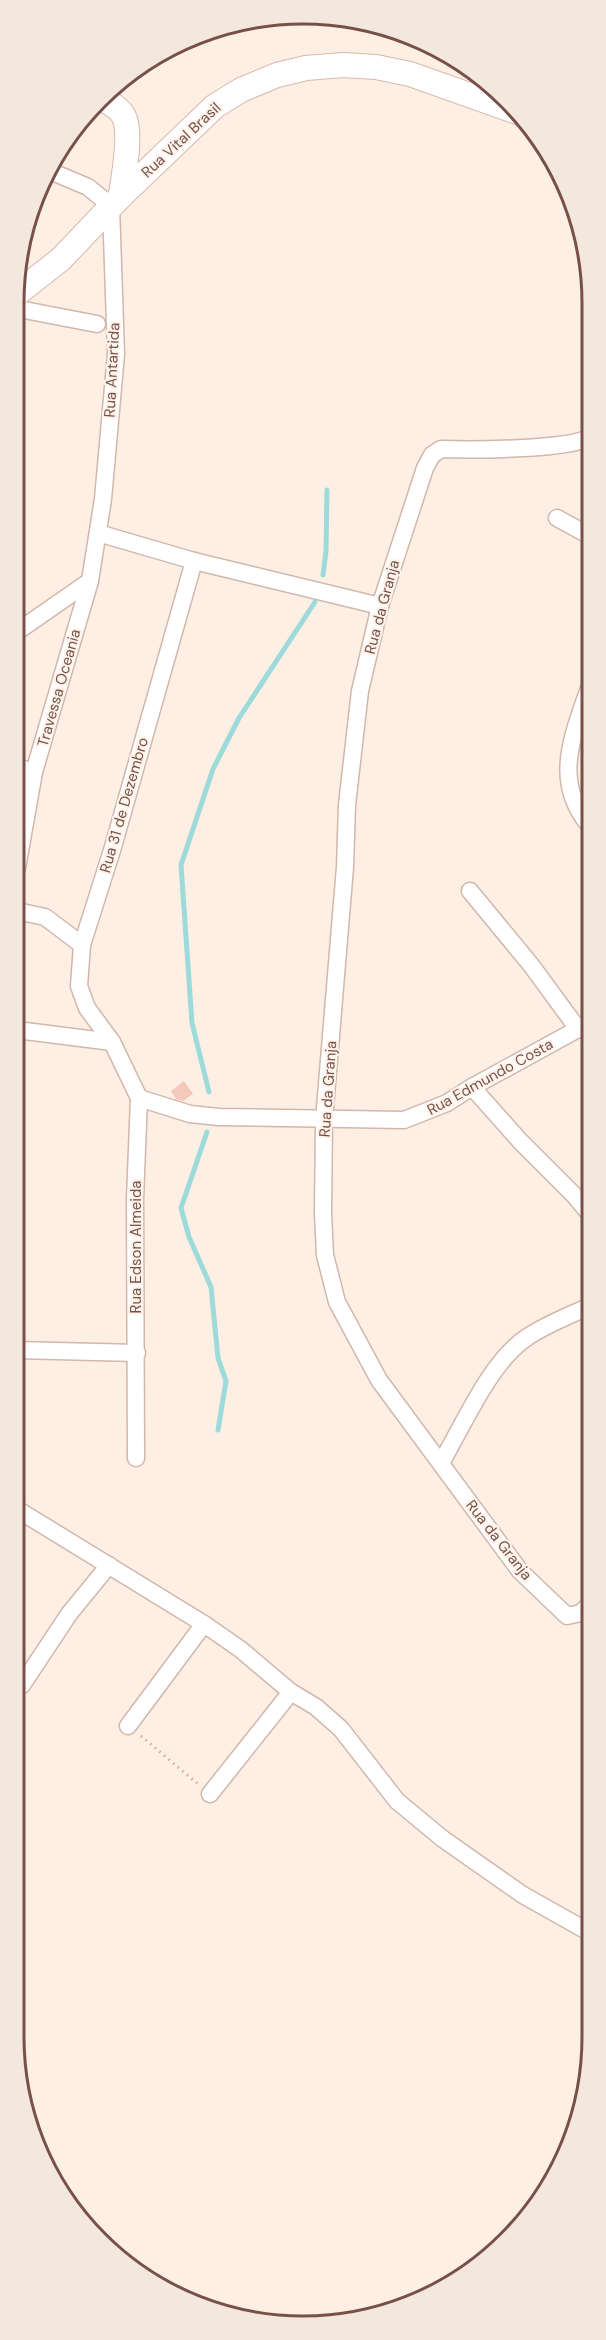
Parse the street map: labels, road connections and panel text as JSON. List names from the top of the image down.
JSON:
{
  "streets": {
    "street": [
      "Rua Vital Brasil",
      "Rua Antartida",
      "Rua da Granja",
      "Travessa Oceania",
      "Rua 31 de Dezembro",
      "Rua Edmundo Costa",
      "Rua Edson Almeida"
    ]
  },
  "crossings": [
    ["Rua Vital Brasil", "Rua Antartida"],
    ["Rua Antartida", "Travessa Oceania"],
    ["Rua da Granja", "Rua Edmundo Costa"],
    ["Rua 31 de Dezembro", "Rua Edson Almeida"],
    ["Rua Edmundo Costa", "Rua Edson Almeida"]
  ]
}
